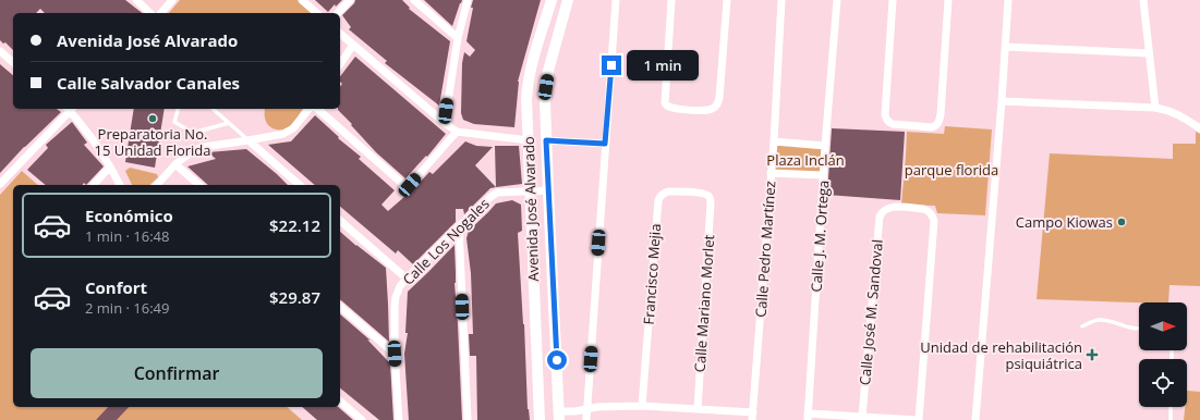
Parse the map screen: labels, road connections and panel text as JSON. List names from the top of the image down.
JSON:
{
  "streets": {
    "street": [
      "Avenida José Alvarado",
      "Calle J. M. Ortega",
      "Calle Los Nogales",
      "Calle Pedro Martínez",
      "Francisco Mejia",
      "Calle Mariano Morlet",
      "Calle José M. Sandoval"
    ]
  },
  "crossings": [
    ["Avenida José Alvarado", "Calle Los Nogales"],
    ["Francisco Mejia", "Calle Mariano Morlet"]
  ],
  "parks": ["Plaza Inclán", "parque florida"],
  "places": {
    "other": ["Preparatoria No. 15 Unidad Florida", "Campo Kiowas"],
    "health": ["Unidad de rehabilitación psiquiátrica"]
  },
  "north": "right",
  "page": {
    "banner": ["Avenida José Alvarado", "Calle Salvador Canales"],
    "bubble": "1 min",
    "list": [
      {
        "name": "Económico",
        "note": "1 min · 16:48",
        "value": "$22.12"
      },
      {
        "name": "Confort",
        "note": "2 min · 16:49",
        "value": "$29.87"
      }
    ],
    "buttons": "Confirmar"
  }
}
